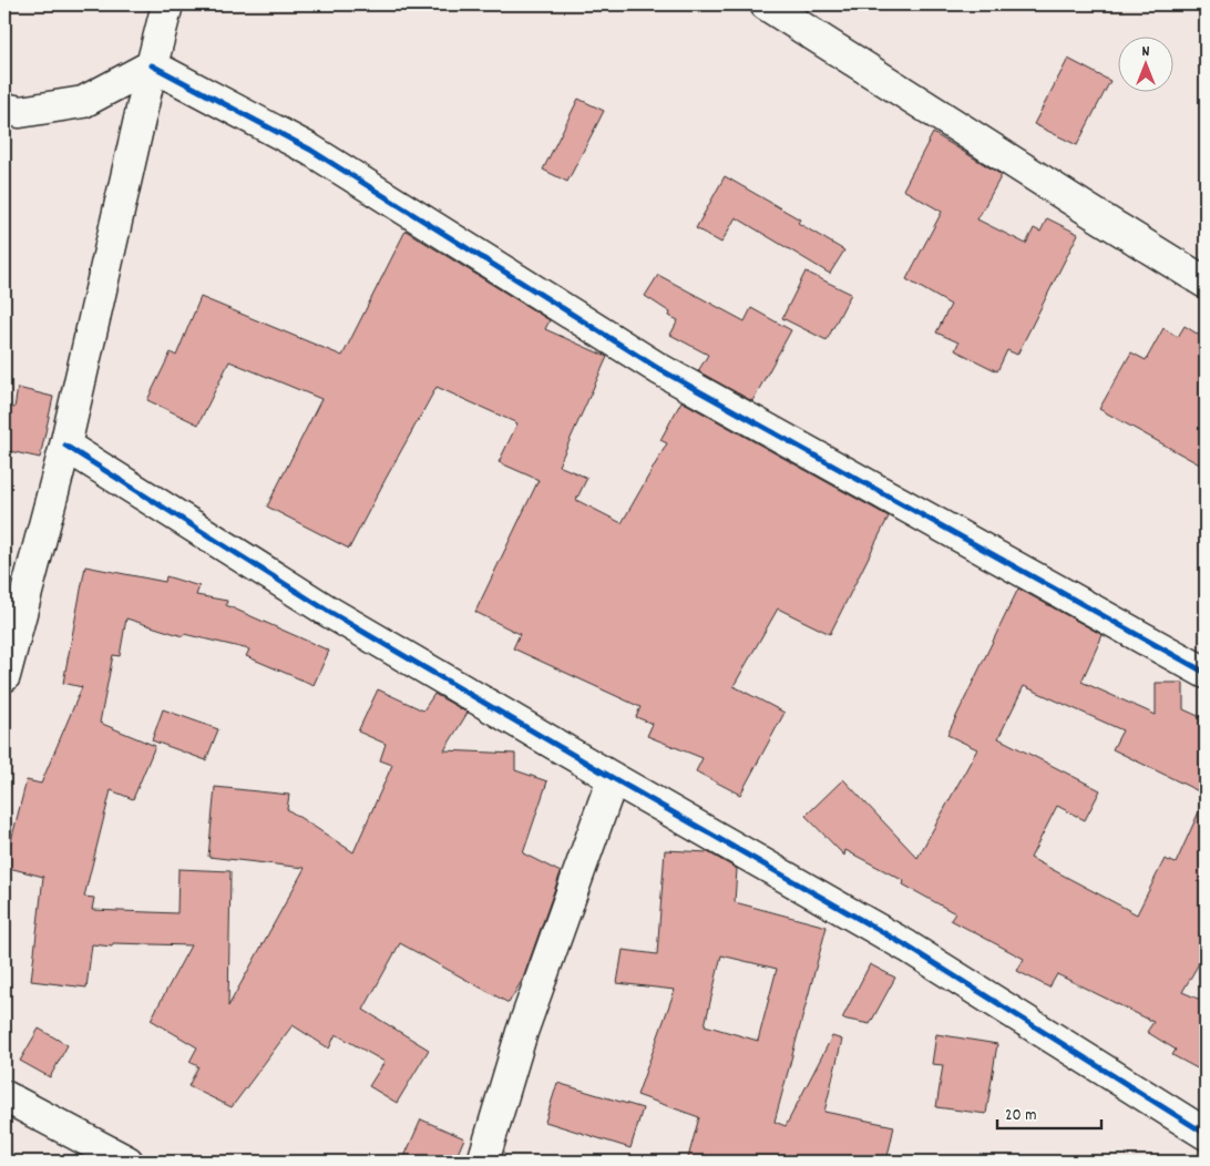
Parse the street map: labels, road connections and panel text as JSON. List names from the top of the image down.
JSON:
{
  "scale_bar": "20 m",
  "north": "top"
}
